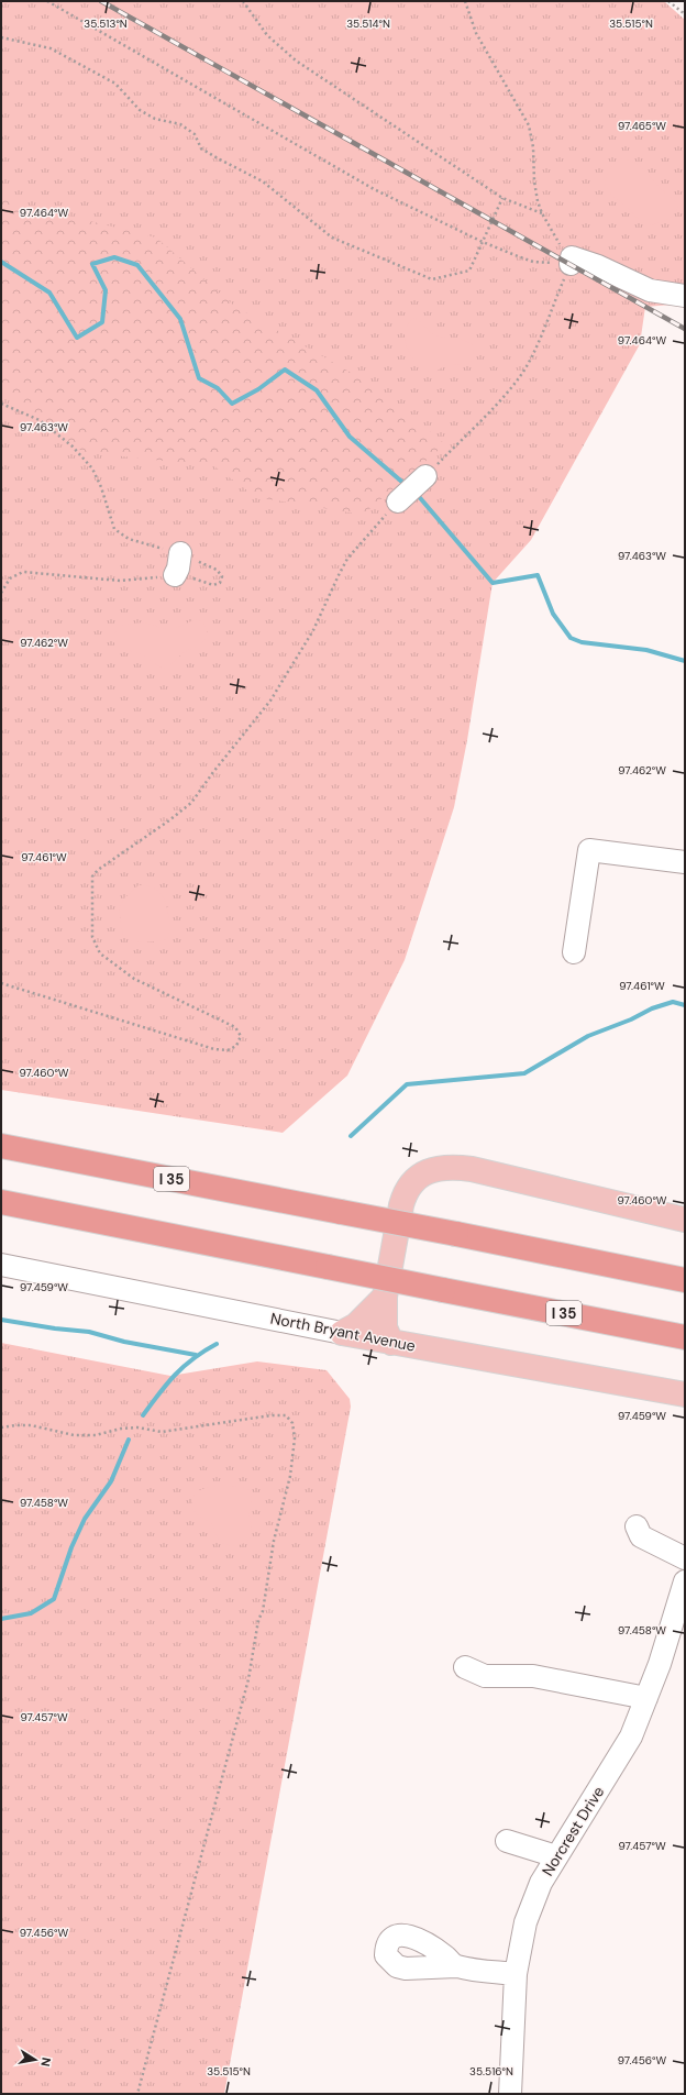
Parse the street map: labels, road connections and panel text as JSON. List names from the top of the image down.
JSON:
{
  "streets": {
    "highway": ["I 35"],
    "main road": ["North Bryant Avenue"],
    "street": ["Norcrest Drive"]
  },
  "north": "right",
  "coordinates": [
    "35.513°N",
    "35.514°N",
    "35.515°N",
    "97.465°W",
    "97.464°W",
    "97.463°W",
    "97.462°W",
    "97.461°W",
    "97.460°W",
    "97.459°W",
    "97.458°W",
    "97.457°W",
    "97.456°W",
    "35.516°N"
  ]
}
